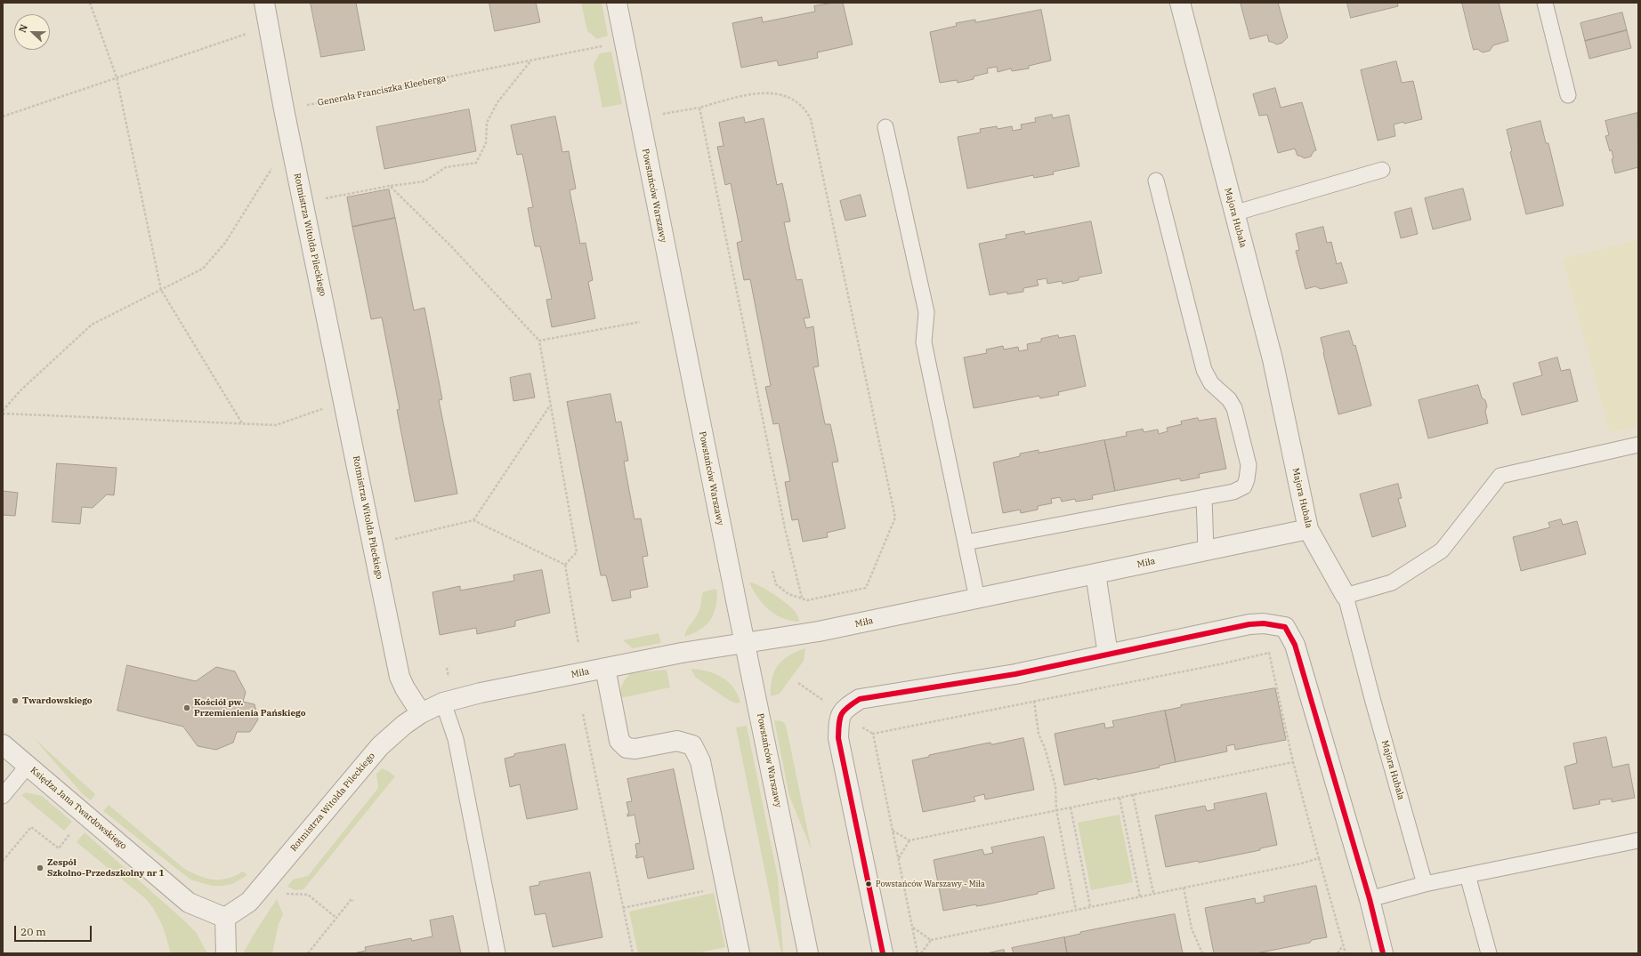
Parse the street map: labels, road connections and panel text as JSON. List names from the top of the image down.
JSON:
{
  "streets": {
    "street": [
      "Powstańców Warszawy",
      "Majora Hubala",
      "Rotmistrza Witolda Pileckiego",
      "Miła",
      "Księdza Jana Twardowskiego"
    ],
    "path": ["Generała Franciszka Kleeberga"]
  },
  "crossings": [
    ["Generała Franciszka Kleeberga", "Rotmistrza Witolda Pileckiego"],
    ["Powstańców Warszawy", "Miła"],
    ["Majora Hubala", "Miła"],
    ["Rotmistrza Witolda Pileckiego", "Miła"],
    ["Rotmistrza Witolda Pileckiego", "Księdza Jana Twardowskiego"]
  ],
  "places": [
    "Twardowskiego",
    "Kościół pw. Przemienienia Pańskiego",
    "Zespół Szkolno-Przedszkolny nr 1",
    "Powstańców Warszawy - Miła"
  ],
  "scale_bar": "20 m",
  "north": "left"
}
